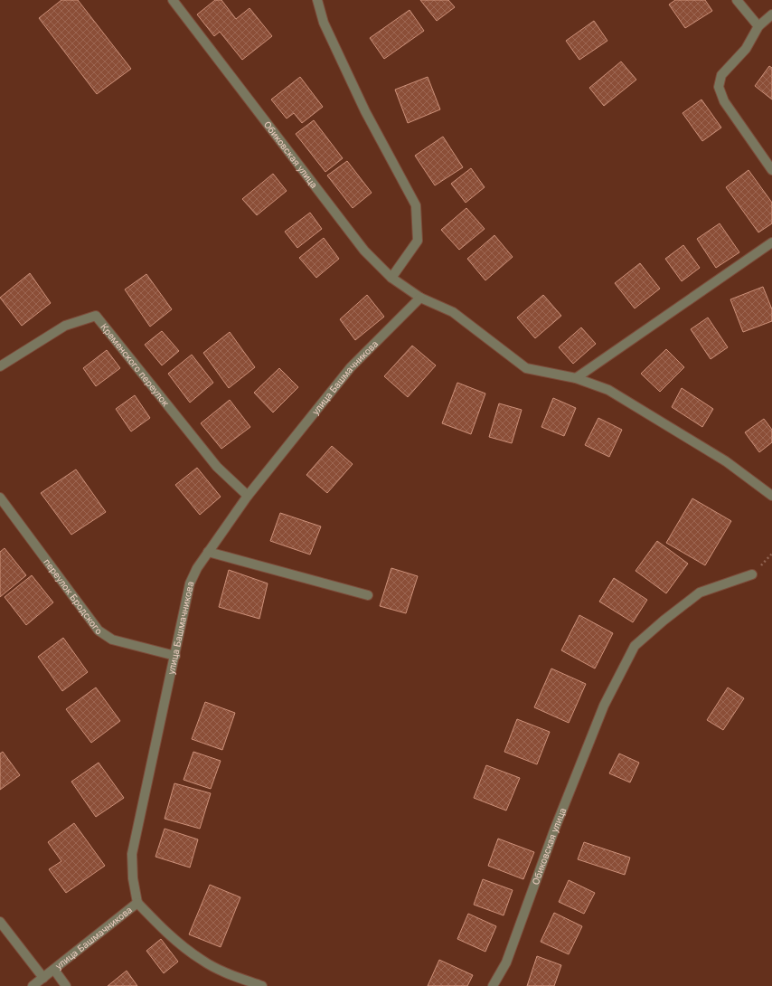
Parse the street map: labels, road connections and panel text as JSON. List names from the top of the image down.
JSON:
{
  "streets": {
    "street": [
      "Обиковская улица",
      "Кременского переулок",
      "улица Башмачникова",
      "переулок Бродского"
    ]
  },
  "crossings": [
    ["Обиковская улица", "улица Башмачникова"],
    ["Кременского переулок", "улица Башмачникова"],
    ["улица Башмачникова", "переулок Бродского"]
  ]
}
